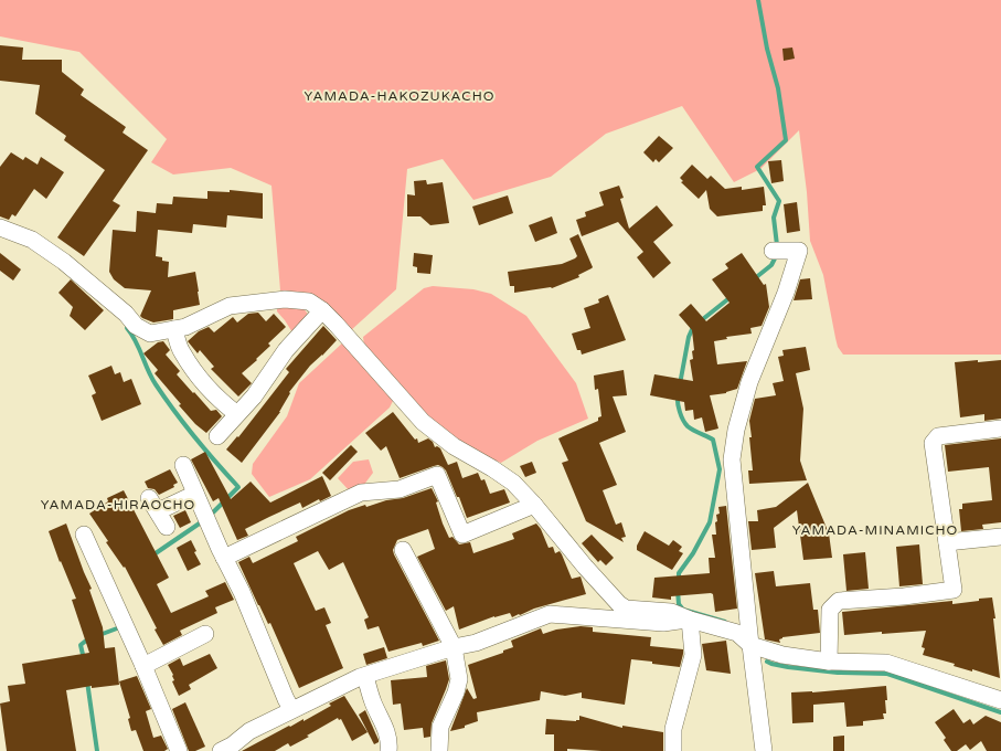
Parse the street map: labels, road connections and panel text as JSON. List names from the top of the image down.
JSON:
{
  "districts": ["YAMADA-HAKOZUKACHO", "YAMADA-HIRAOCHO", "YAMADA-MINAMICHO"]
}
